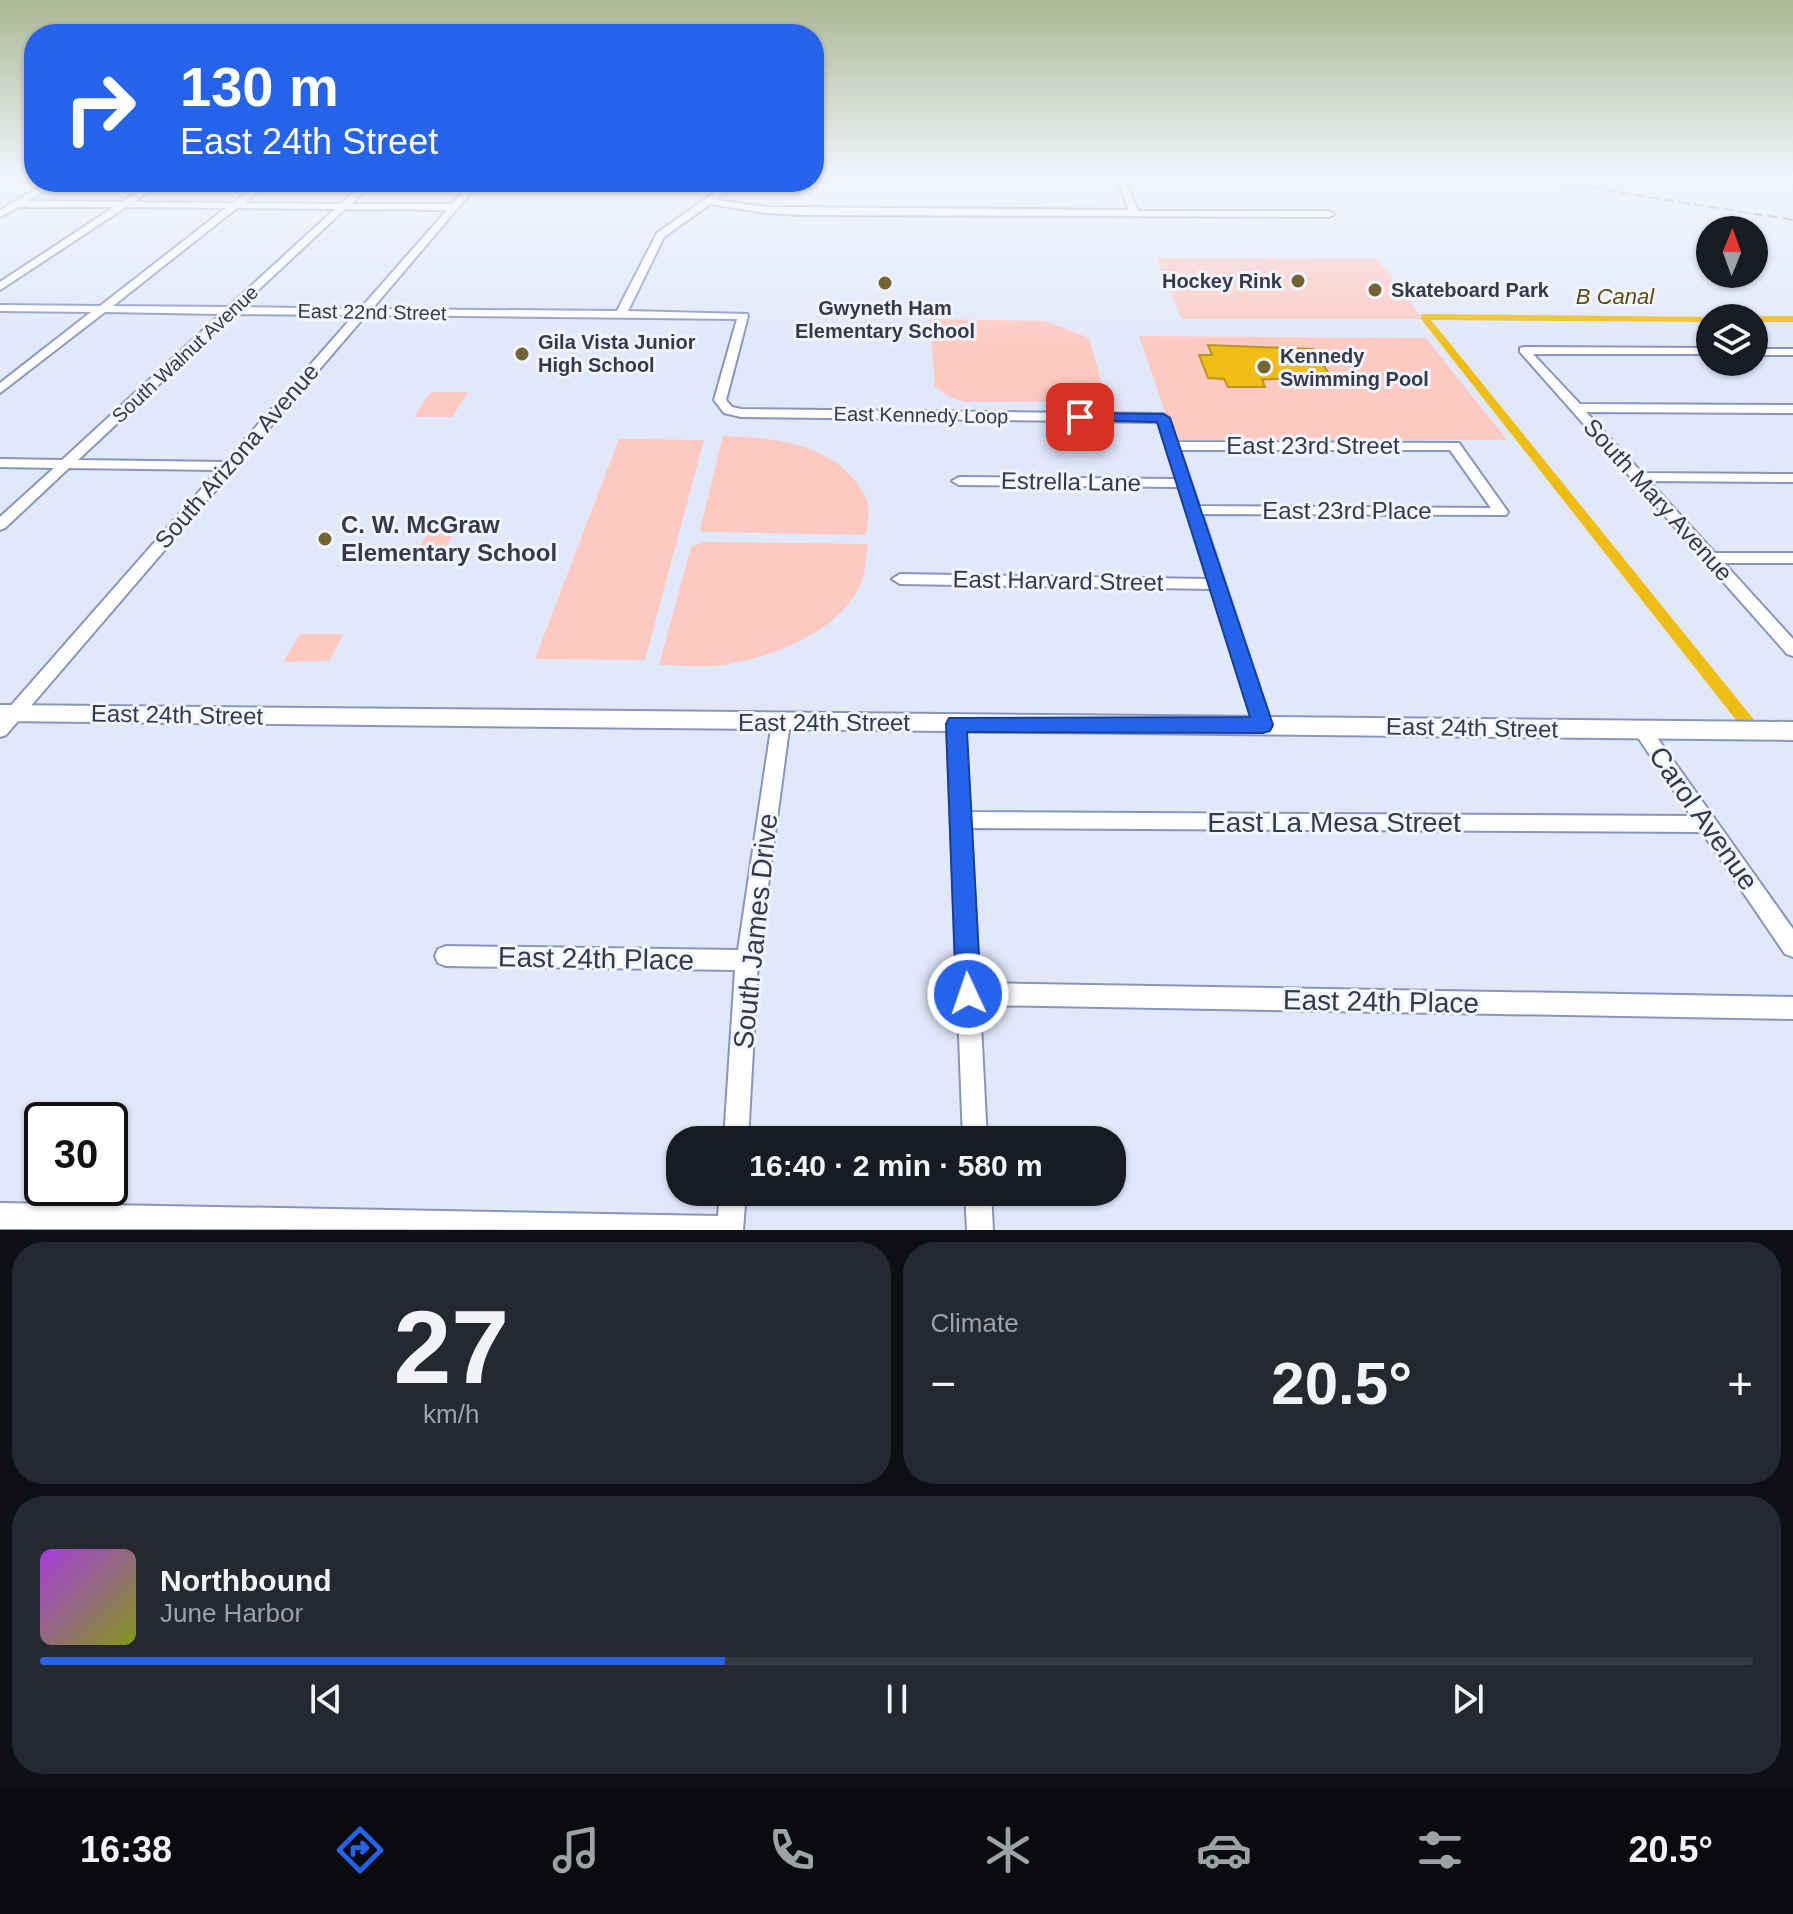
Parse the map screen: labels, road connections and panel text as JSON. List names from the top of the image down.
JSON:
{
  "streets": {
    "main road": ["East 24th Street"],
    "street": [
      "East 22nd Street",
      "South Walnut Avenue",
      "East Kennedy Loop",
      "East 23rd Street",
      "South Arizona Avenue",
      "Estrella Lane",
      "South Mary Avenue",
      "East 23rd Place",
      "East Harvard Street",
      "Carol Avenue",
      "East La Mesa Street",
      "South James Drive",
      "East 24th Place"
    ]
  },
  "crossings": [
    ["East 22nd Street", "South Walnut Avenue"],
    ["East 22nd Street", "East Kennedy Loop"],
    ["East 22nd Street", "South Arizona Avenue"],
    ["East Kennedy Loop", "East 23rd Street"],
    ["East 23rd Street", "East 23rd Place"],
    ["South Arizona Avenue", "East 24th Street"],
    ["East 24th Street", "Carol Avenue"],
    ["East 24th Street", "South James Drive"],
    ["Carol Avenue", "East La Mesa Street"],
    ["South James Drive", "East 24th Place"]
  ],
  "water": ["B Canal"],
  "places": [
    "Hockey Rink",
    "Gwyneth Ham Elementary School",
    "Skateboard Park",
    "Gila Vista Junior High School",
    "Kennedy Swimming Pool",
    "C. W. McGraw Elementary School"
  ],
  "north": "top",
  "page": {
    "turn": ["130 m", "East 24th Street"],
    "limit": "30",
    "trip": "16:40 · 2 min · 580 m",
    "tile": [
      ["27", "km/h"],
      "Climate"
    ],
    "heat": ["−", "20.5°", "+"],
    "song": ["Northbound", "June Harbor"],
    "tabs": ["16:38", "20.5°"]
  }
}
